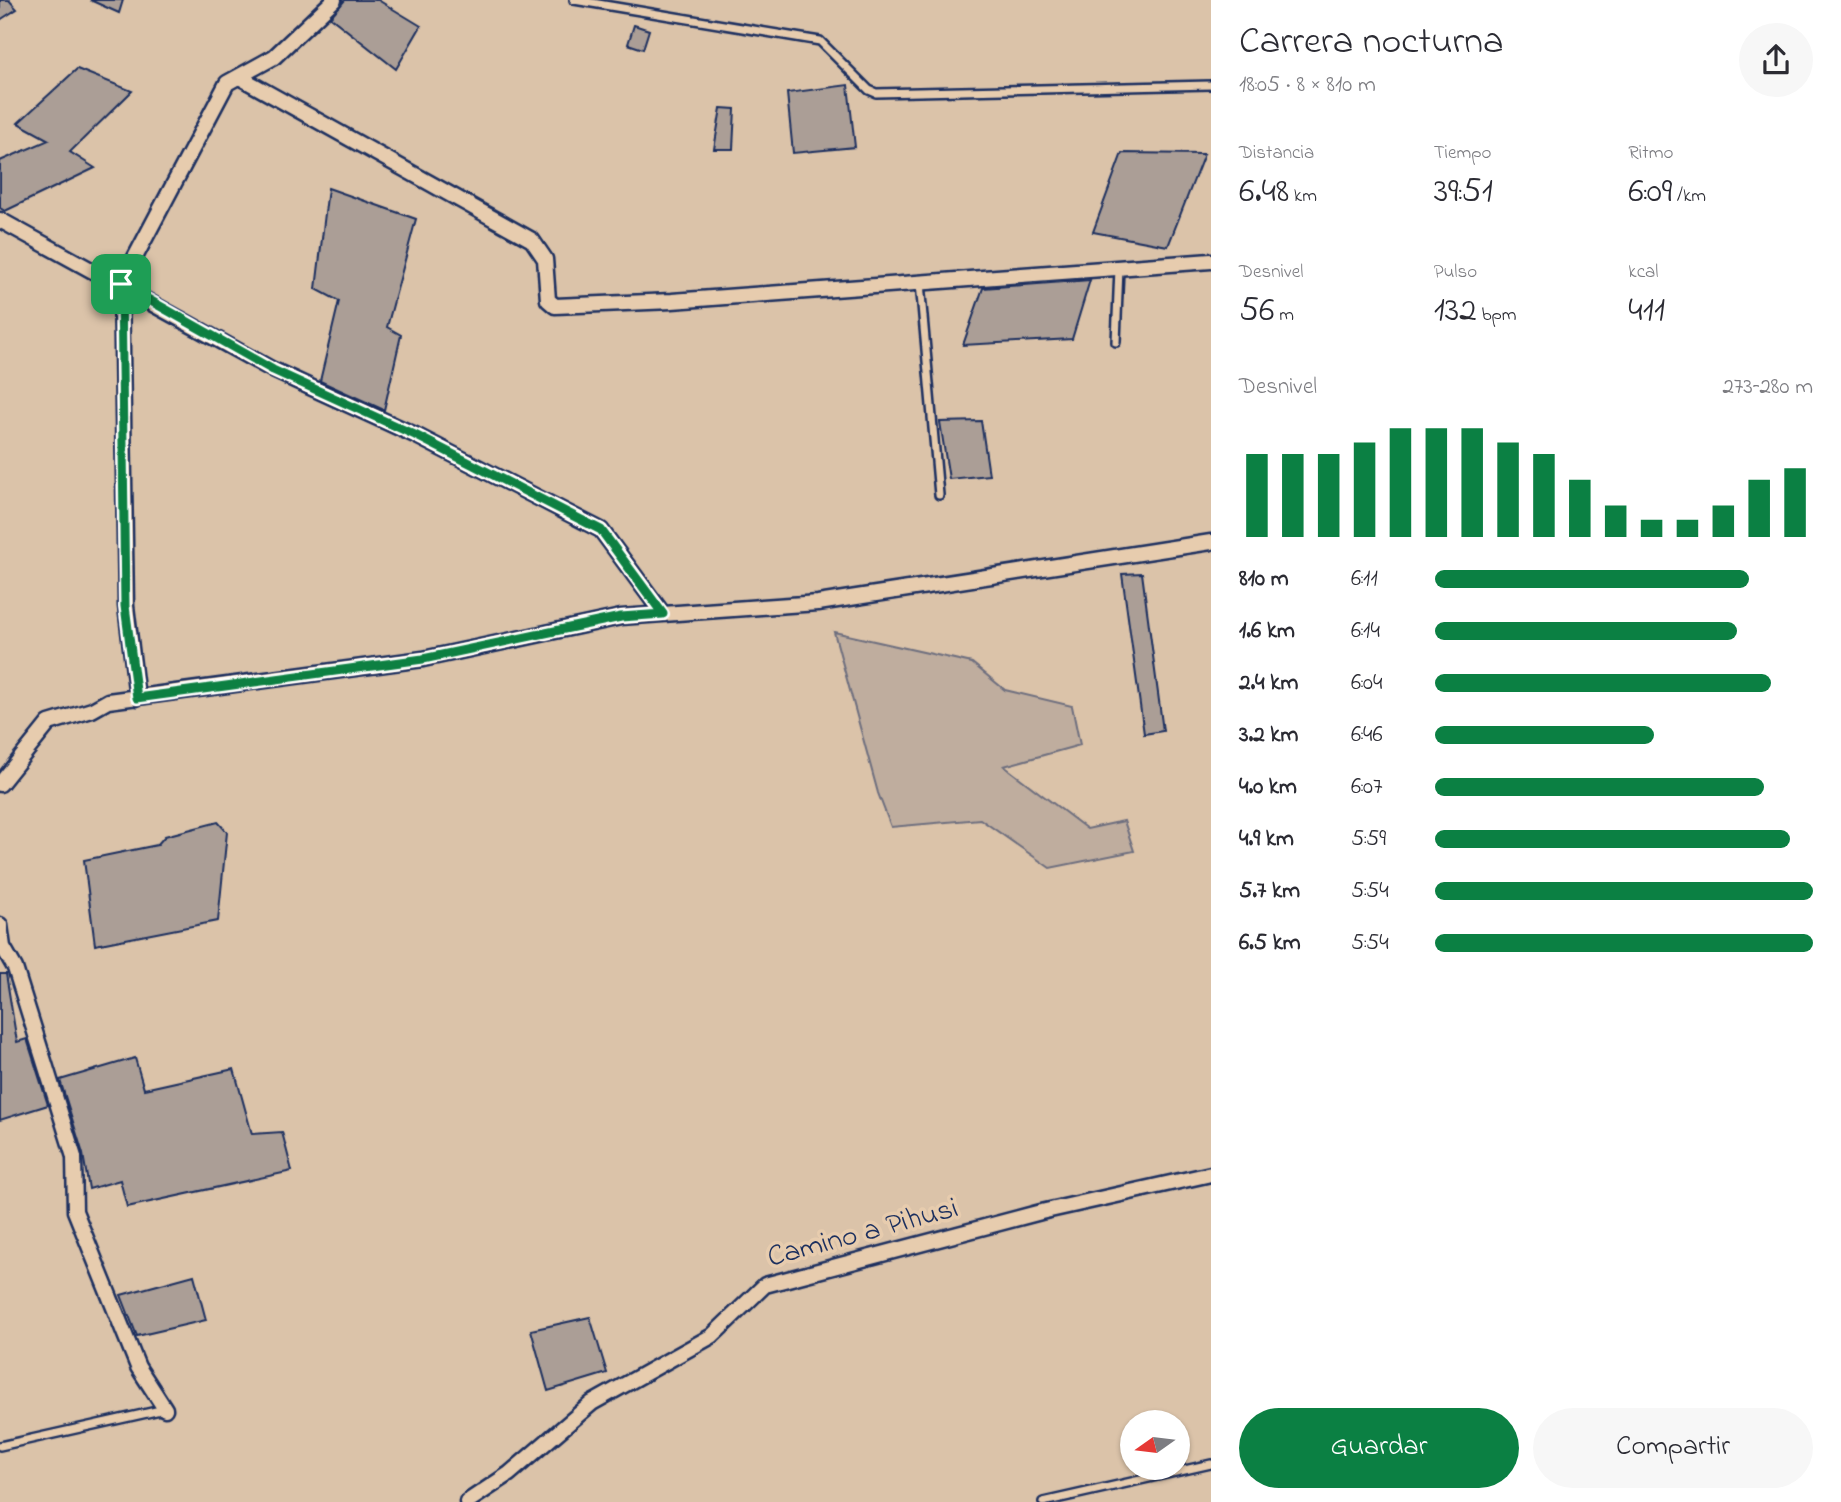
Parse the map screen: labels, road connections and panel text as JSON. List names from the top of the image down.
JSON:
{
  "streets": {
    "street": ["Camino a Pihusi"]
  },
  "north": "left",
  "page": {
    "heading": ["Carrera nocturna", "18:05 · 8 × 810 m"],
    "stats": [
      ["Distancia", "6.48 km"],
      ["Tiempo", "39:51"],
      ["Ritmo", "6:09 /km"],
      ["Desnivel", "56 m"],
      ["Pulso", "132 bpm"],
      ["kcal", "411"]
    ],
    "chart": ["Desnivel", "273–280 m"],
    "list": [
      {
        "name": "810 m",
        "note": "6:11"
      },
      {
        "name": "1.6 km",
        "note": "6:14"
      },
      {
        "name": "2.4 km",
        "note": "6:04"
      },
      {
        "name": "3.2 km",
        "note": "6:46"
      },
      {
        "name": "4.0 km",
        "note": "6:07"
      },
      {
        "name": "4.9 km",
        "note": "5:59"
      },
      {
        "name": "5.7 km",
        "note": "5:54"
      },
      {
        "name": "6.5 km",
        "note": "5:54"
      }
    ],
    "buttons": ["Guardar", "Compartir"]
  }
}
